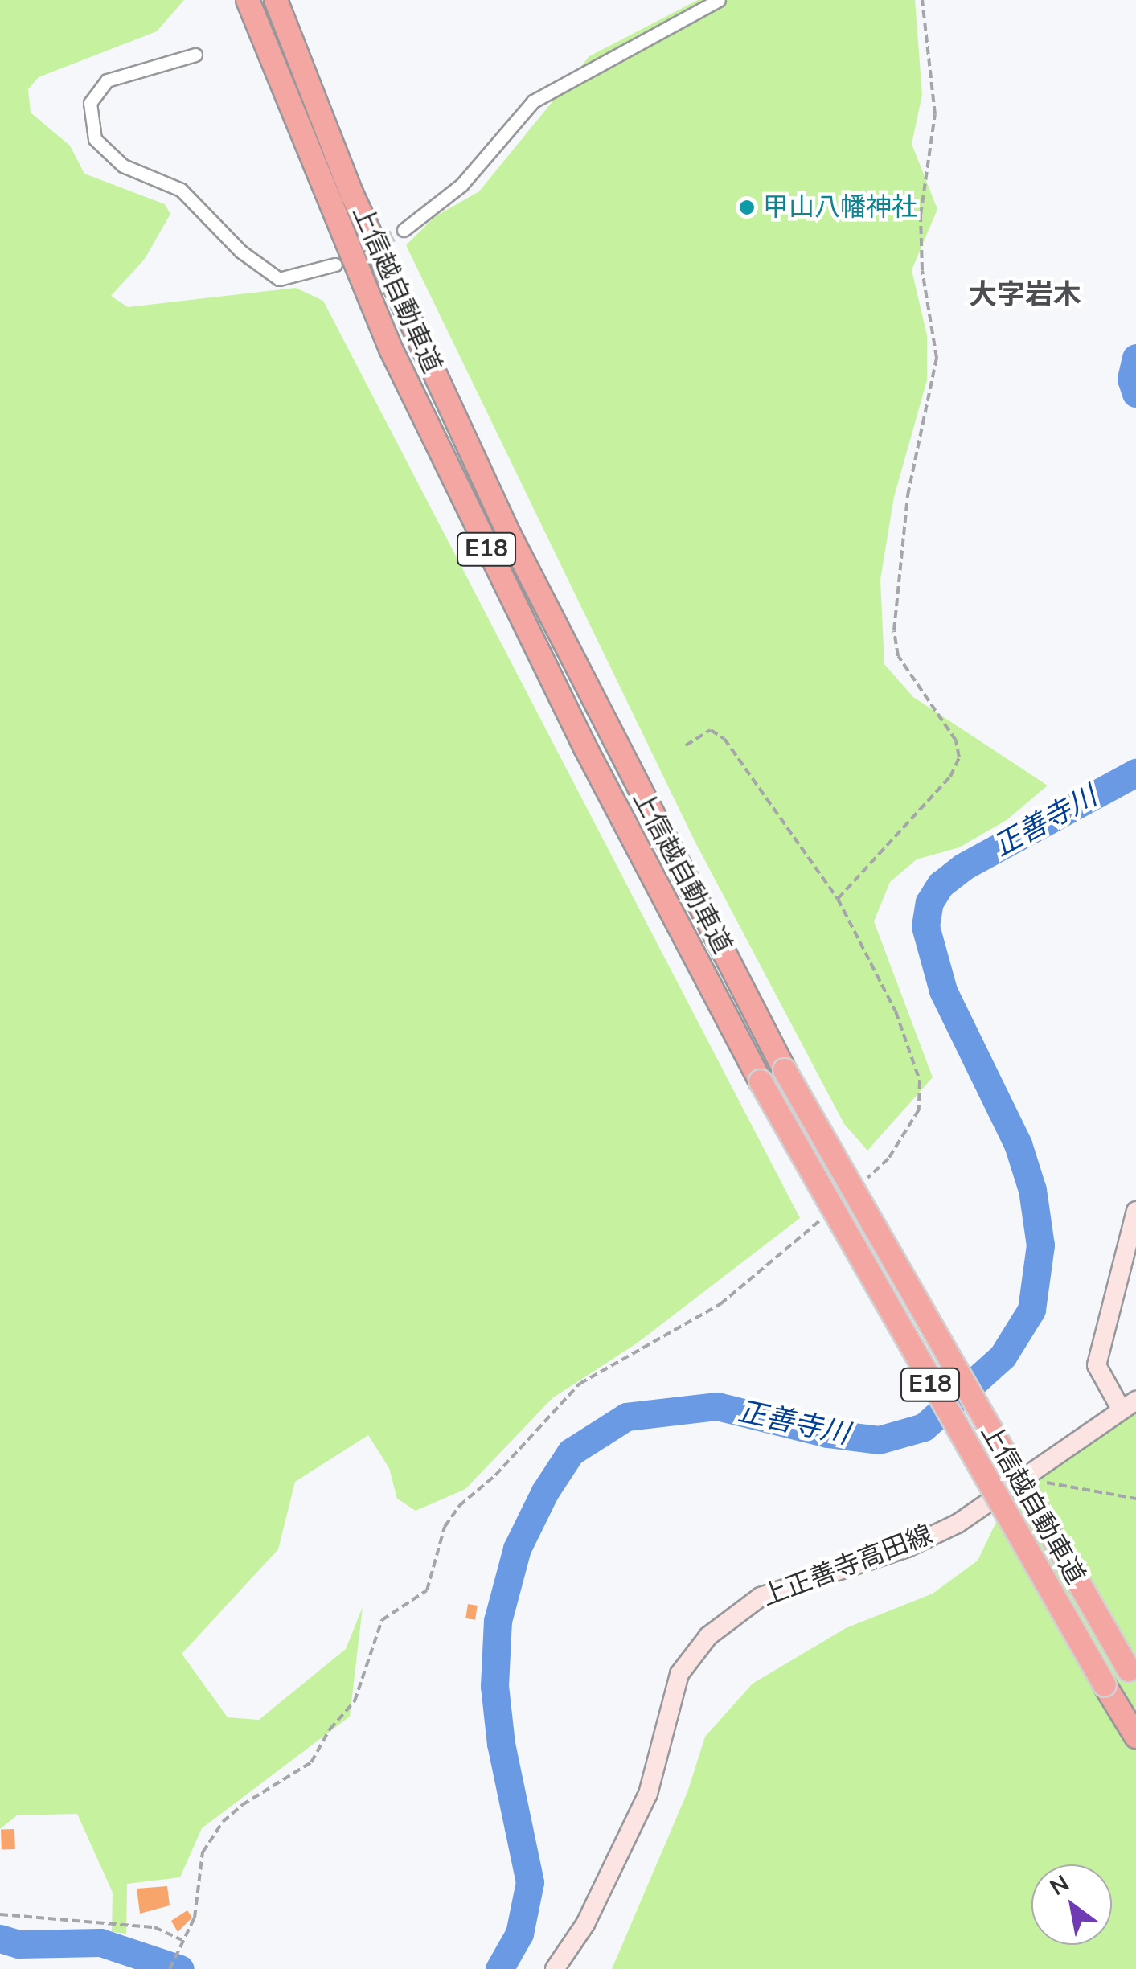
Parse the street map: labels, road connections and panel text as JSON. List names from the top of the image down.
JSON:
{
  "streets": {
    "highway": ["上信越自動車道", "E18"],
    "main road": ["上正善寺高田線"]
  },
  "districts": ["大字岩木"],
  "water": ["正善寺川"],
  "places": ["甲山八幡神社"],
  "north": "top left"
}
